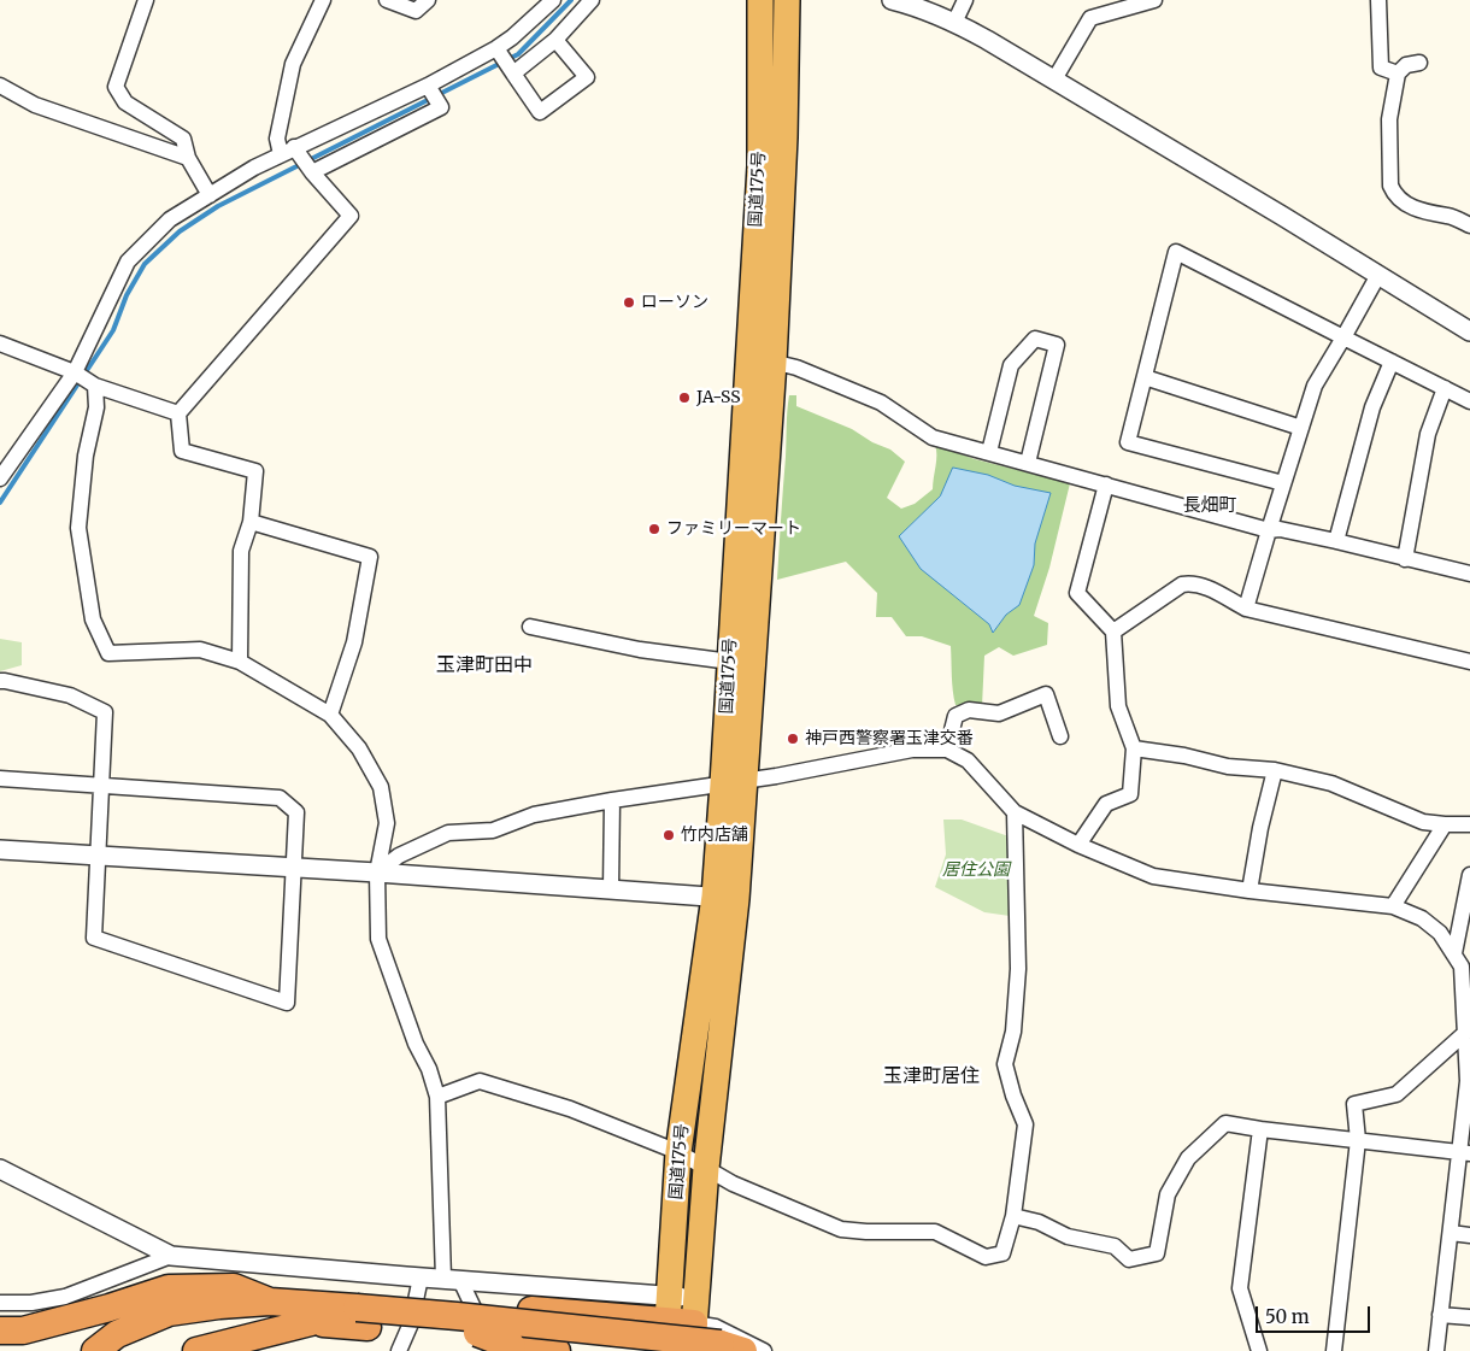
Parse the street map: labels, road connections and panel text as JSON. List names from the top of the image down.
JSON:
{
  "streets": {
    "highway": ["国道175号"]
  },
  "districts": ["長畑町", "玉津町田中", "玉津町居住"],
  "parks": ["居住公園"],
  "places": [
    "ローソン",
    "JA-SS",
    "ファミリーマート",
    "神戸西警察署玉津交番",
    "竹内店舗"
  ],
  "scale_bar": "50 m"
}
